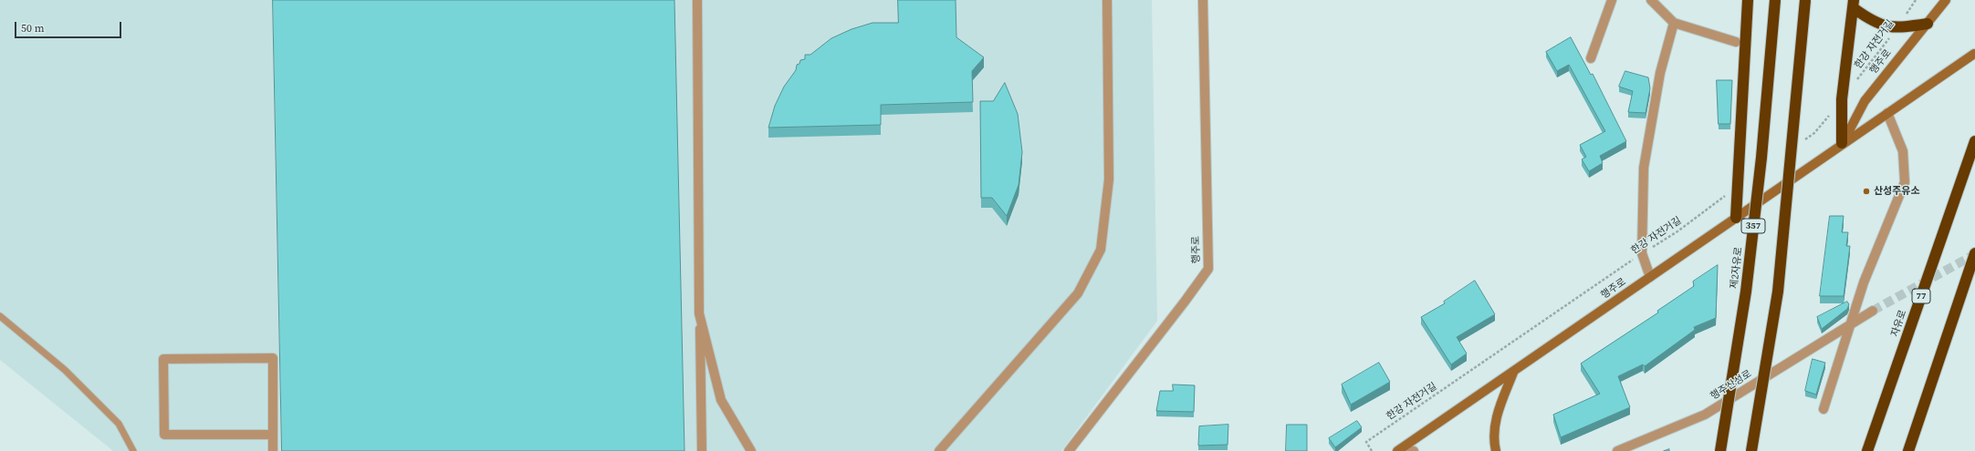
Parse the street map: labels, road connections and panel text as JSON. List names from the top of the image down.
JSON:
{
  "streets": {
    "highway": [
      "357",
      "제2자유로",
      "77",
      "자유로"
    ],
    "main road": ["행주로"],
    "street": ["행주산성로"],
    "path": ["한강 자전거길"]
  },
  "places": ["산성주유소"],
  "scale_bar": "50 m"
}
